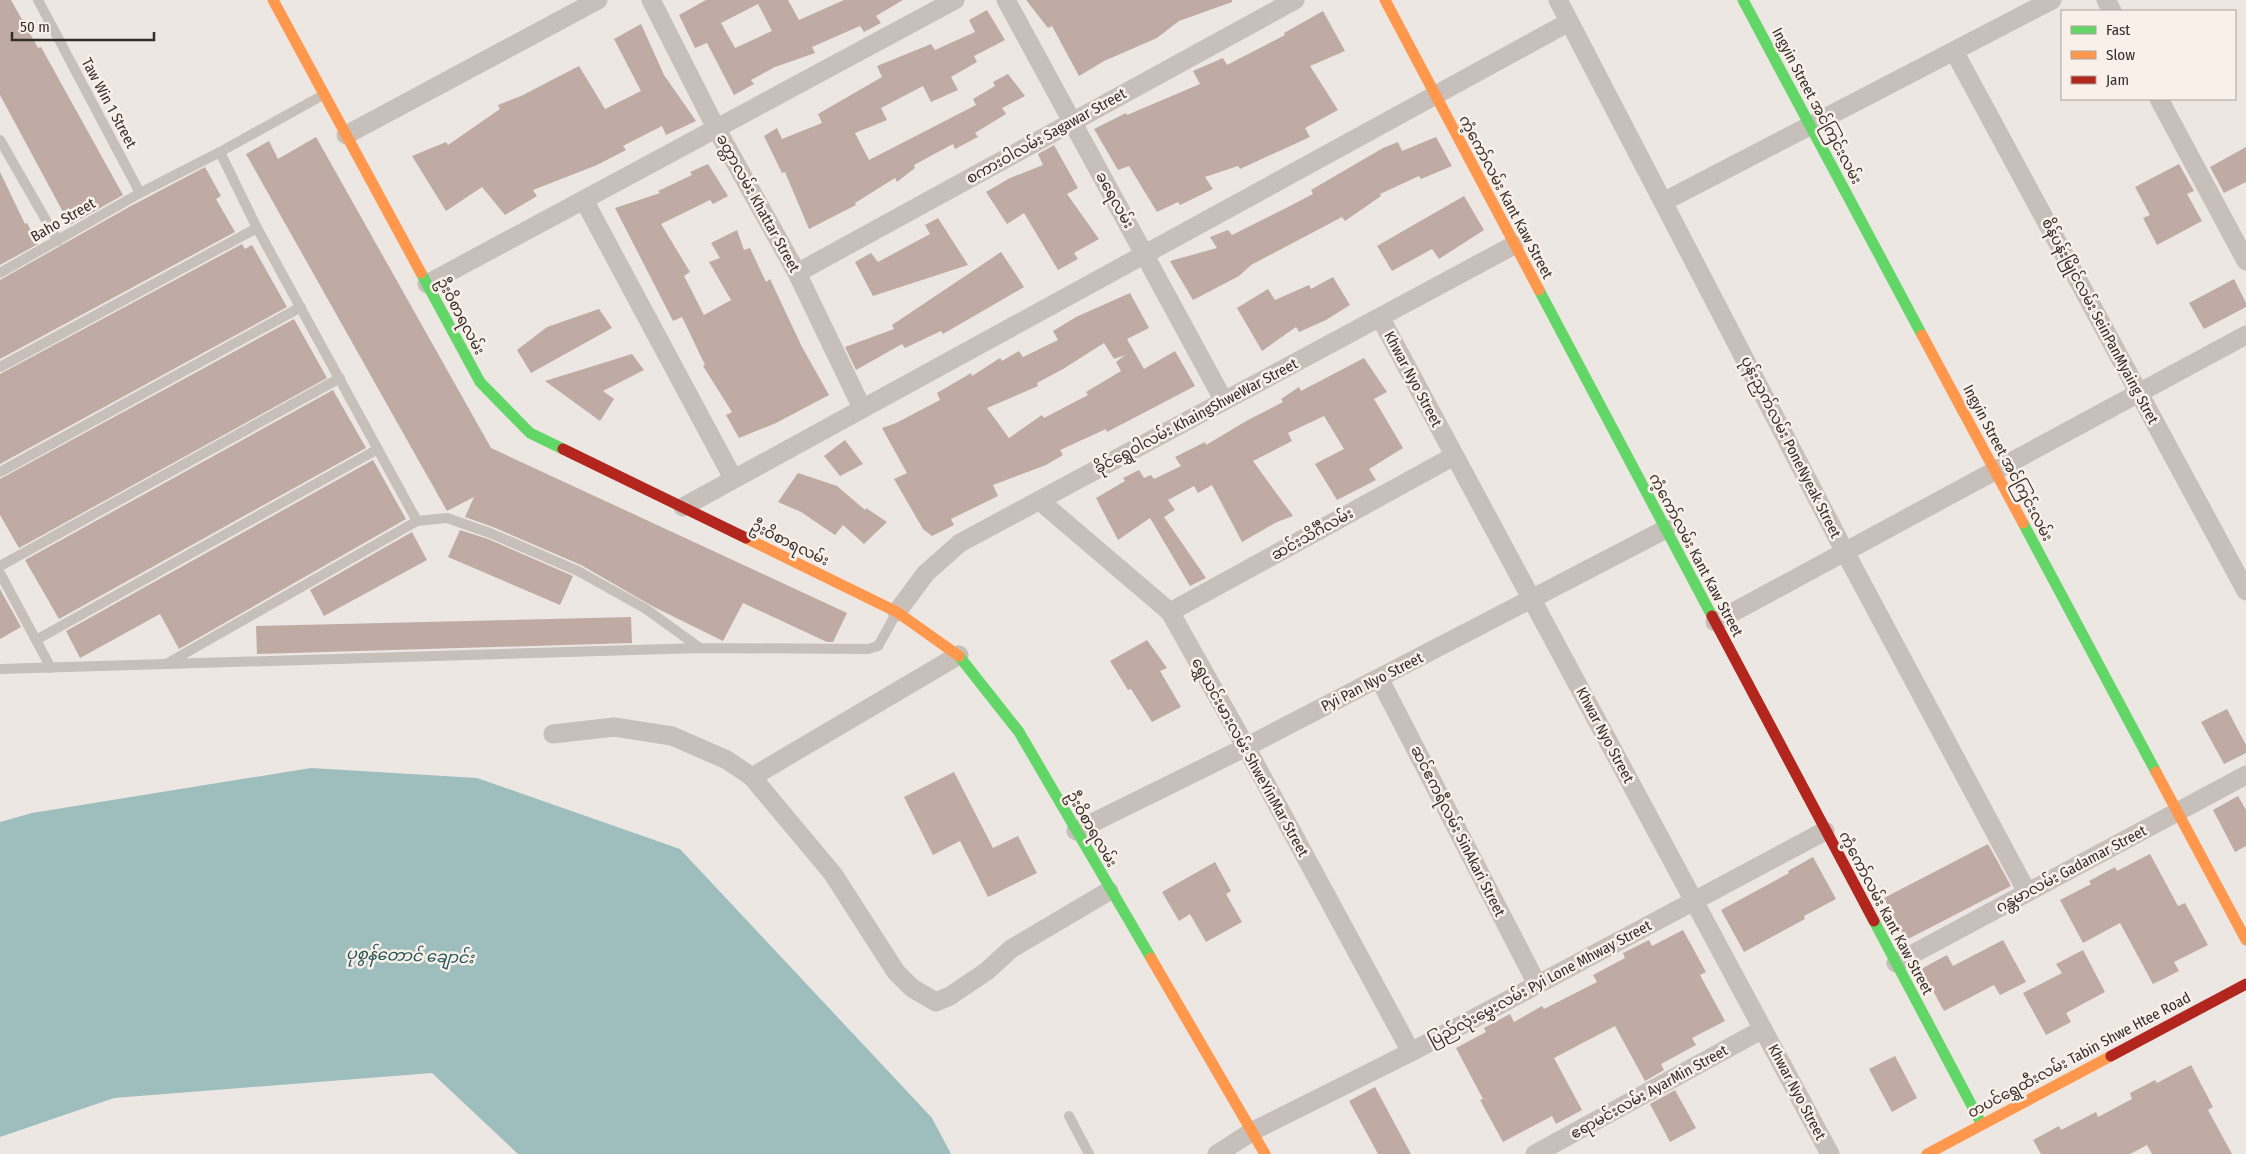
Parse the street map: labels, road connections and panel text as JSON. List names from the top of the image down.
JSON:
{
  "streets": {
    "street": [
      "Ingyin Street အင်ကြင်းလမ်း",
      "စကားဝါလမ်း Sagawar Street",
      "ကံ့ကော်လမ်း Kant Kaw Street",
      "ခရေလမ်း",
      "ခတ္တာလမ်း Khattar Street",
      "ဦးဝိစာရလမ်း",
      "စိန်ပန်းမြိုင်လမ်း SeinPanMyaing Stret",
      "Khwar Nyo Street",
      "ခိုင်ရွှေဝါလမ်း KhaingShweWar Street",
      "ပုန်းညှက်လမ်း PoneNyeak Street",
      "ဆင်းသိင်္ဂီလမ်း",
      "Pyi Pan Nyo Street",
      "ရွှေယင်းမားလမ်း ShweYinMar Street",
      "ဆင်ဧကရီလမ်း SinAkari Street",
      "ဂန္တမာလမ်း Gadamar Street",
      "ပြည်လုံးမွှေးလမ်း Pyi Lone Mhway Street",
      "တပင်ရွှေထီးလမ်း Tabin Shwe Htee Road",
      "ဧရာမင်းလမ်း AyarMin Street"
    ],
    "lane": ["Taw Win 1 Street", "Baho Street"]
  },
  "crossings": [
    ["Taw Win 1 Street", "Baho Street"],
    ["Ingyin Street အင်ကြင်းလမ်း", "ဂန္တမာလမ်း Gadamar Street"],
    ["စကားဝါလမ်း Sagawar Street", "ခရေလမ်း"],
    ["စကားဝါလမ်း Sagawar Street", "ခတ္တာလမ်း Khattar Street"],
    ["ကံ့ကော်လမ်း Kant Kaw Street", "ခိုင်ရွှေဝါလမ်း KhaingShweWar Street"],
    ["ကံ့ကော်လမ်း Kant Kaw Street", "Pyi Pan Nyo Street"],
    ["ကံ့ကော်လမ်း Kant Kaw Street", "ဂန္တမာလမ်း Gadamar Street"],
    ["ကံ့ကော်လမ်း Kant Kaw Street", "ပြည်လုံးမွှေးလမ်း Pyi Lone Mhway Street"],
    ["ကံ့ကော်လမ်း Kant Kaw Street", "တပင်ရွှေထီးလမ်း Tabin Shwe Htee Road"],
    ["ခရေလမ်း", "ခိုင်ရွှေဝါလမ်း KhaingShweWar Street"],
    ["Baho Street", "ဦးဝိစာရလမ်း"],
    ["ဦးဝိစာရလမ်း", "ခိုင်ရွှေဝါလမ်း KhaingShweWar Street"],
    ["ဦးဝိစာရလမ်း", "Pyi Pan Nyo Street"],
    ["ဦးဝိစာရလမ်း", "ပြည်လုံးမွှေးလမ်း Pyi Lone Mhway Street"],
    ["Khwar Nyo Street", "ခိုင်ရွှေဝါလမ်း KhaingShweWar Street"],
    ["Khwar Nyo Street", "ဆင်းသိင်္ဂီလမ်း"],
    ["Khwar Nyo Street", "Pyi Pan Nyo Street"],
    ["Khwar Nyo Street", "ပြည်လုံးမွှေးလမ်း Pyi Lone Mhway Street"],
    ["Khwar Nyo Street", "ဧရာမင်းလမ်း AyarMin Street"],
    ["ခိုင်ရွှေဝါလမ်း KhaingShweWar Street", "ရွှေယင်းမားလမ်း ShweYinMar Street"],
    ["ပုန်းညှက်လမ်း PoneNyeak Street", "ဂန္တမာလမ်း Gadamar Street"],
    ["ဆင်းသိင်္ဂီလမ်း", "ရွှေယင်းမားလမ်း ShweYinMar Street"],
    ["Pyi Pan Nyo Street", "ရွှေယင်းမားလမ်း ShweYinMar Street"],
    ["Pyi Pan Nyo Street", "ဆင်ဧကရီလမ်း SinAkari Street"],
    ["ရွှေယင်းမားလမ်း ShweYinMar Street", "ပြည်လုံးမွှေးလမ်း Pyi Lone Mhway Street"],
    ["ဆင်ဧကရီလမ်း SinAkari Street", "ပြည်လုံးမွှေးလမ်း Pyi Lone Mhway Street"]
  ],
  "water": ["ပုစွန်တောင် ချောင်း"],
  "legend": ["Fast", "Slow", "Jam"],
  "scale_bar": "50 m"
}
